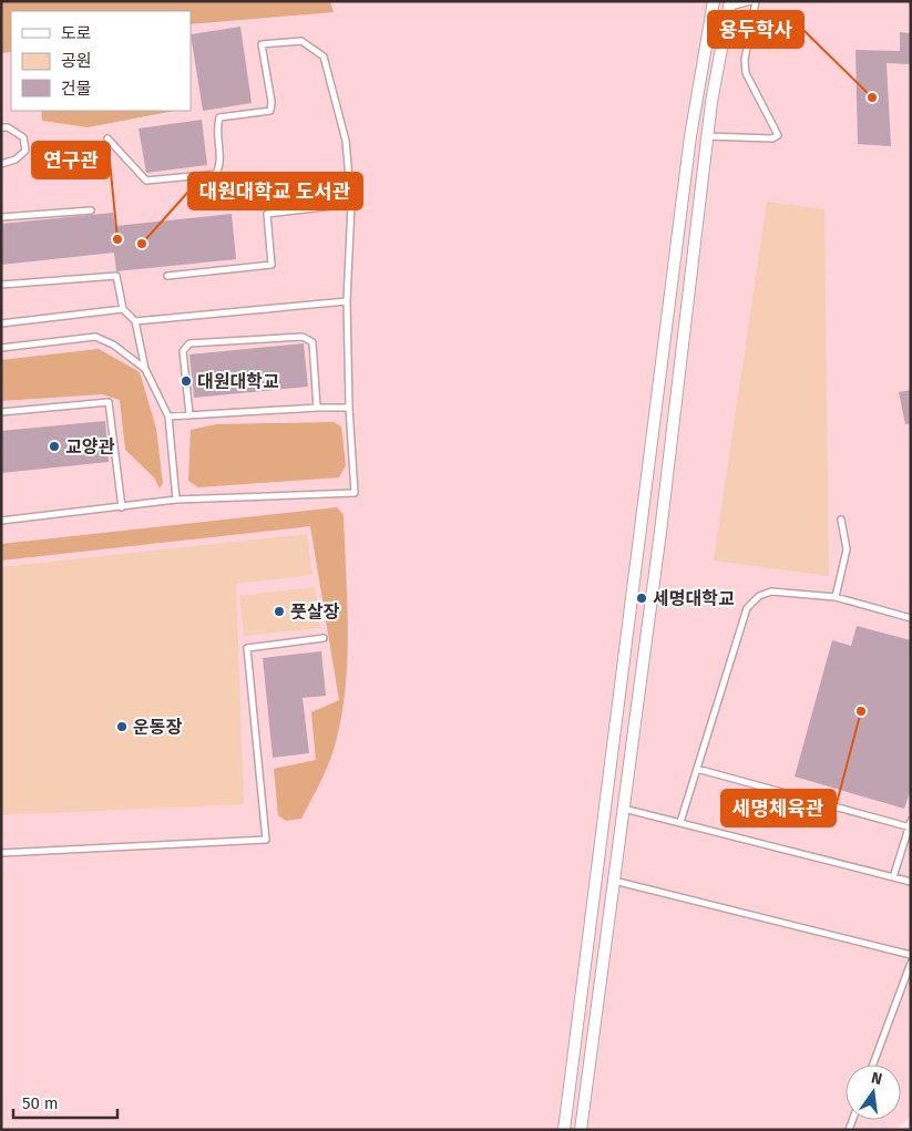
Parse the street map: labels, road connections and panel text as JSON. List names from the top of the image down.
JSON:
{
  "places": [
    "용두학사",
    "연구관",
    "대원대학교 도서관",
    "대원대학교",
    "교양관",
    "세명대학교",
    "풋살장",
    "세명체육관",
    "운동장"
  ],
  "legend": ["도로", "공원", "건물"],
  "scale_bar": "50 m",
  "north": "top"
}
